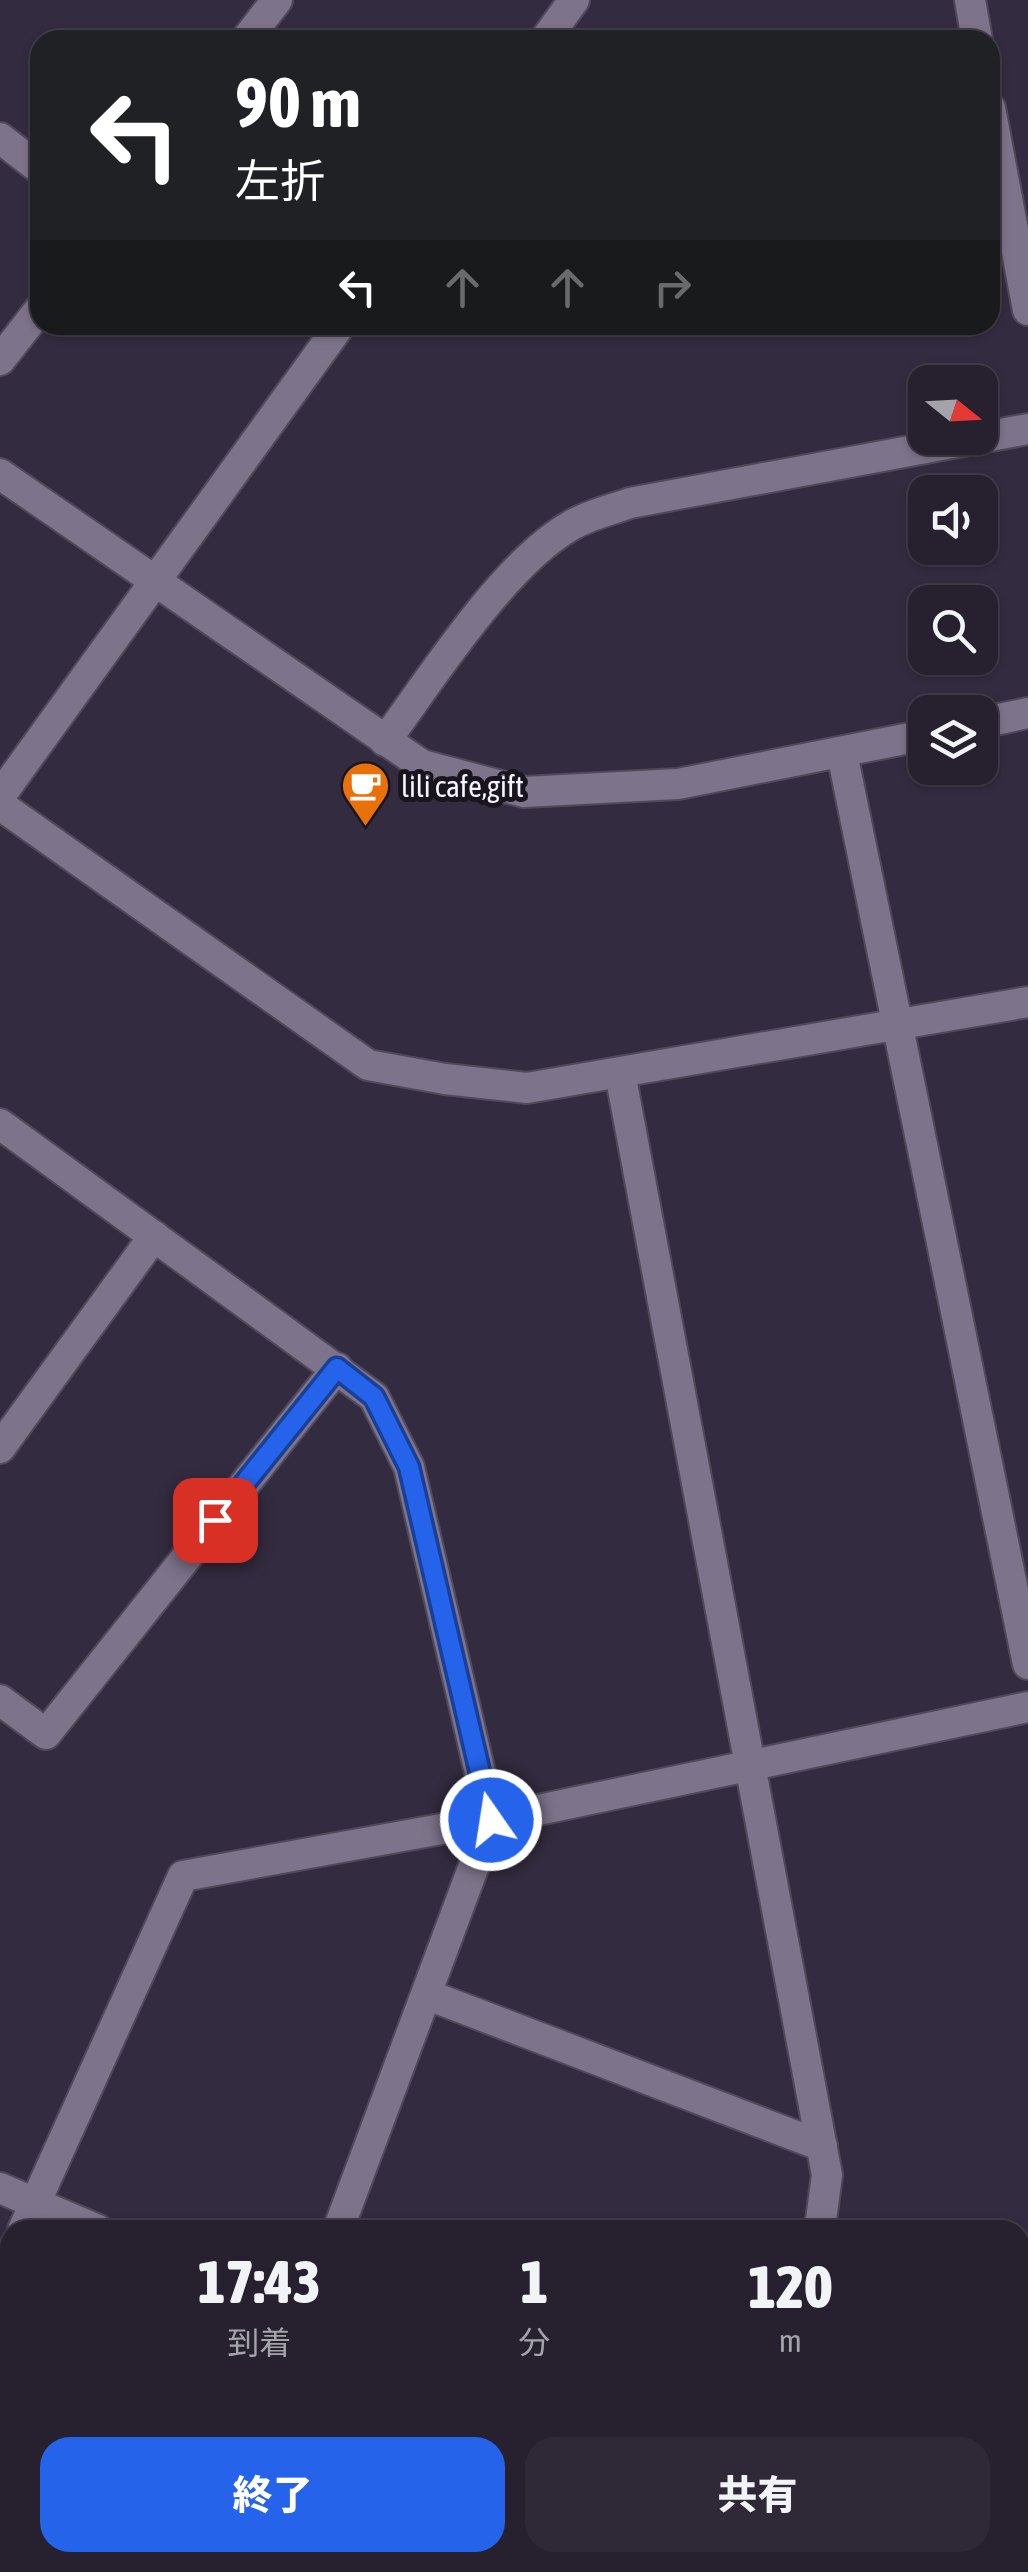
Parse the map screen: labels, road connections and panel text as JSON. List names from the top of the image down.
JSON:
{
  "places": {
    "cafe": ["lili cafe,gift"]
  },
  "north": "right",
  "page": {
    "turn": ["90 m", "左折"],
    "eta": [
      "17:43",
      "到着",
      "1",
      "分",
      "120",
      "m"
    ],
    "buttons": ["終了", "共有"]
  }
}
